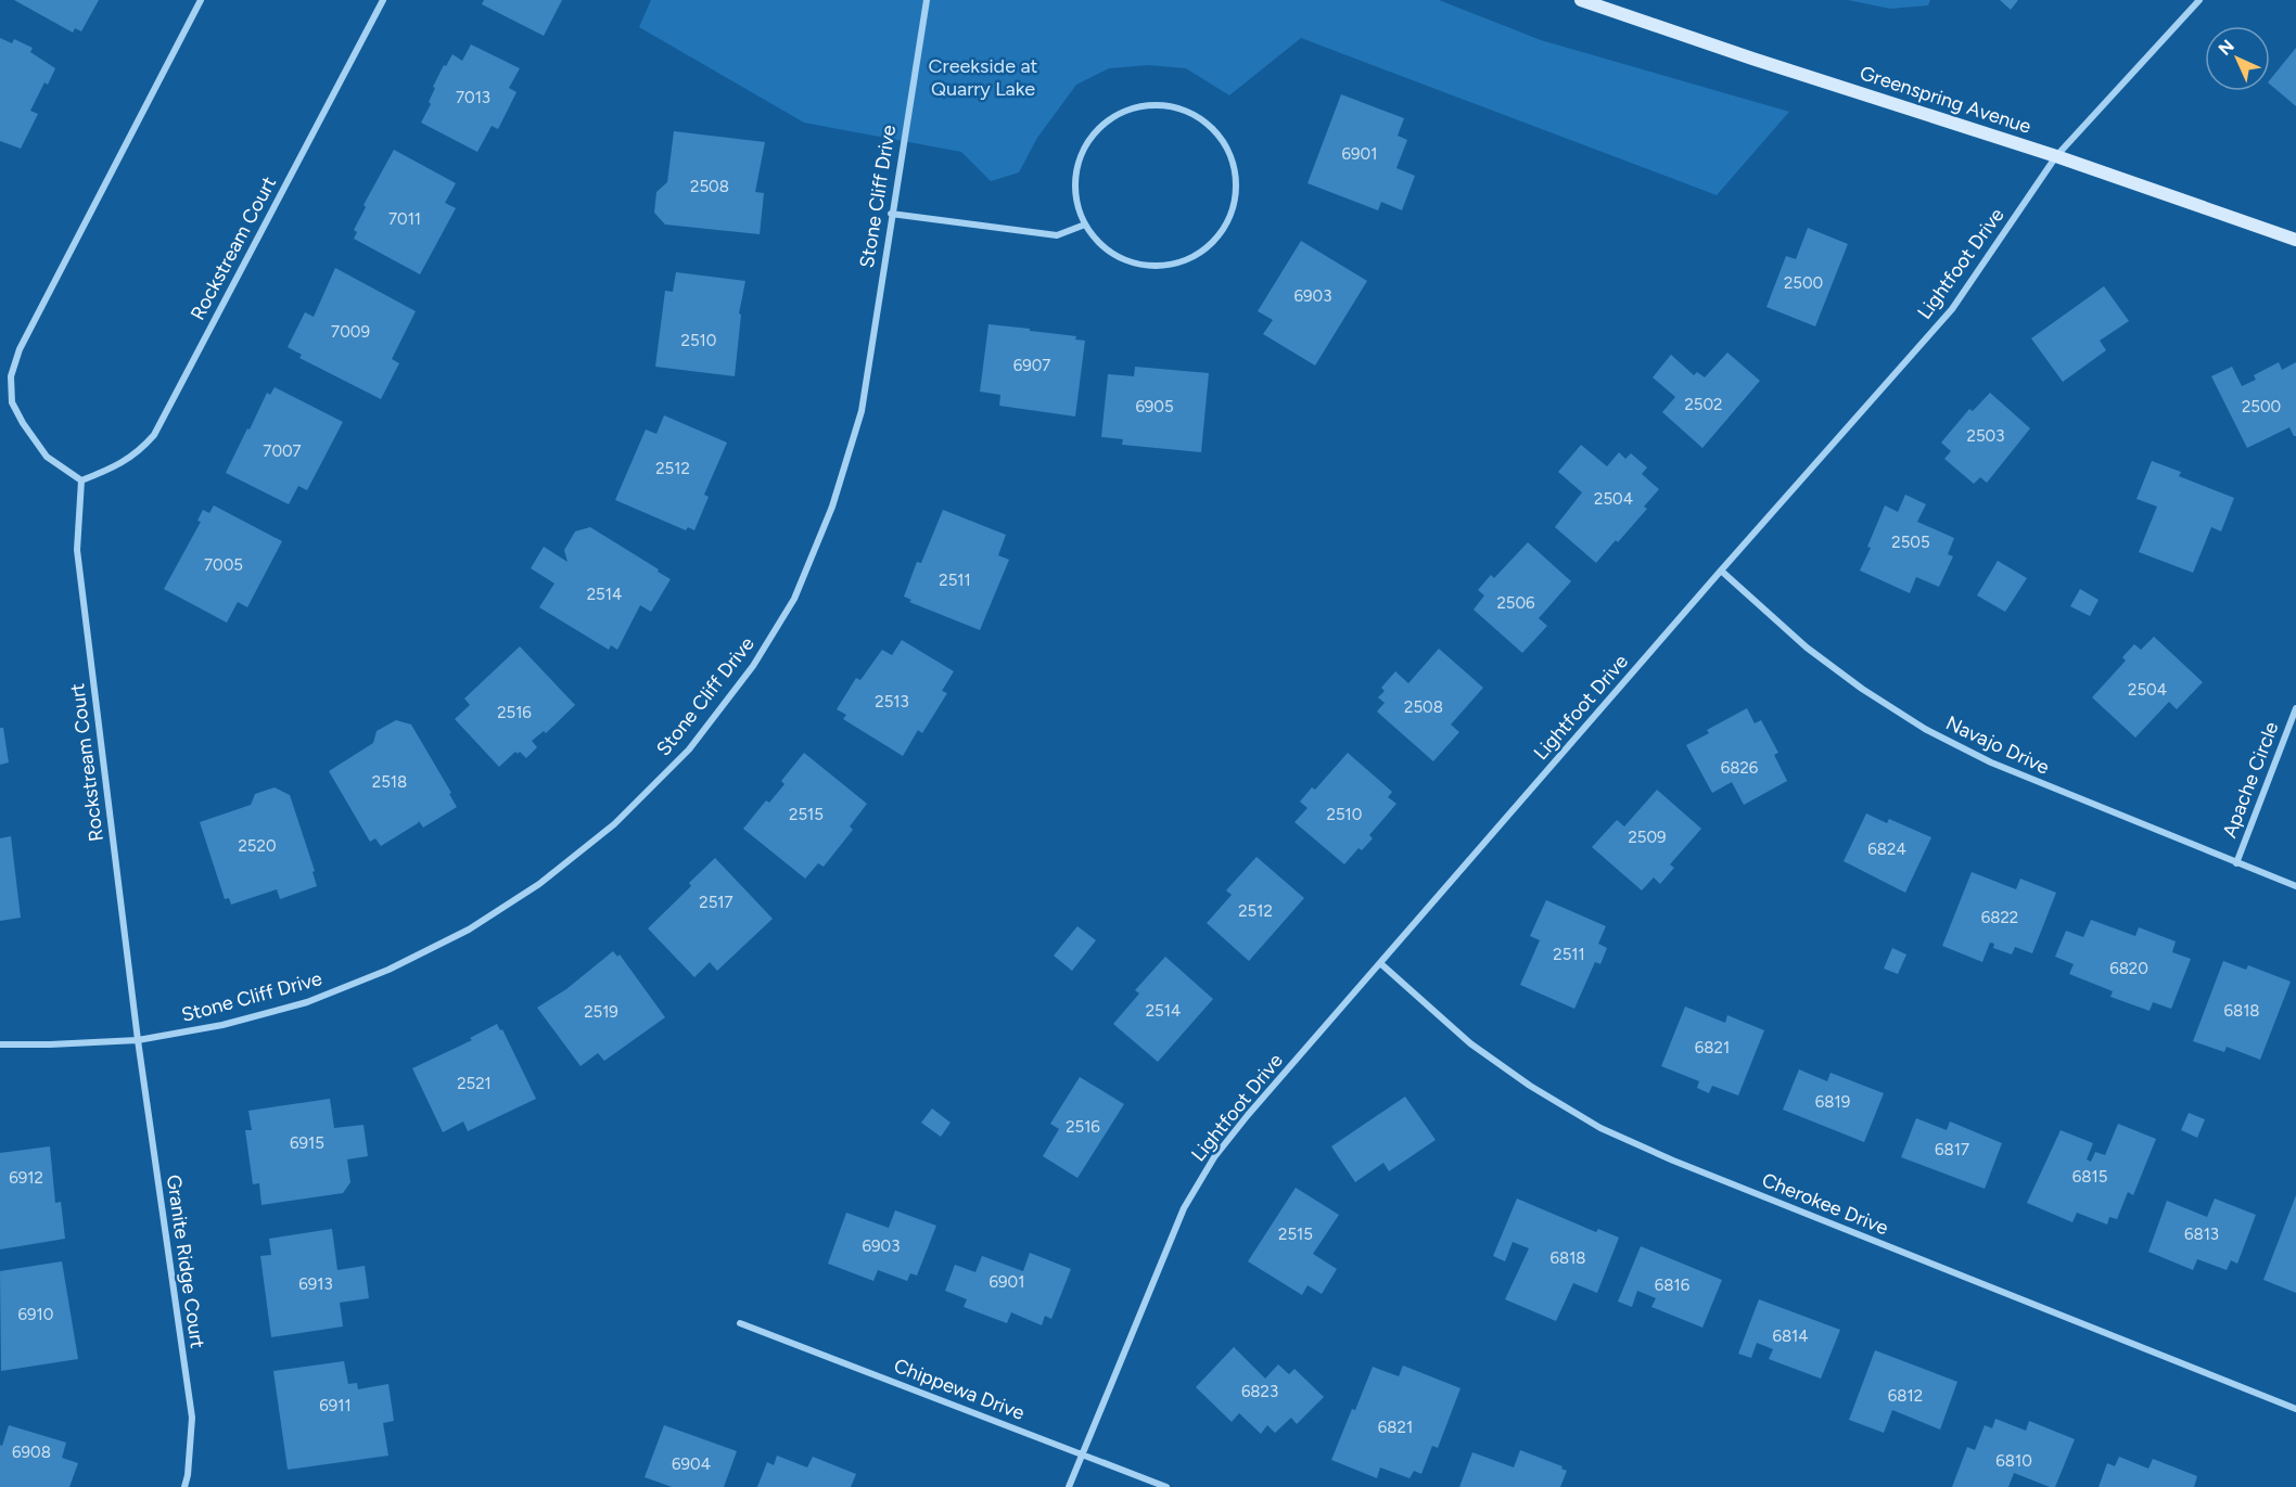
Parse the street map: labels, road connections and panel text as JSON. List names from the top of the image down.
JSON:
{
  "streets": {
    "main road": ["Greenspring Avenue"],
    "street": [
      "Stone Cliff Drive",
      "Rockstream Court",
      "Lightfoot Drive",
      "Navajo Drive",
      "Apache Circle",
      "Cherokee Drive",
      "Granite Ridge Court",
      "Chippewa Drive"
    ]
  },
  "crossings": [
    ["Greenspring Avenue", "Lightfoot Drive"],
    ["Stone Cliff Drive", "Rockstream Court"],
    ["Stone Cliff Drive", "Granite Ridge Court"],
    ["Rockstream Court", "Granite Ridge Court"],
    ["Lightfoot Drive", "Navajo Drive"],
    ["Lightfoot Drive", "Cherokee Drive"],
    ["Lightfoot Drive", "Chippewa Drive"],
    ["Navajo Drive", "Apache Circle"]
  ],
  "parks": ["Creekside at Quarry Lake"],
  "house_numbers": [
    "7013",
    "6901",
    "2508",
    "7011",
    "2500",
    "6903",
    "7009",
    "2510",
    "6907",
    "2502",
    "6905",
    "2500",
    "2503",
    "7007",
    "2512",
    "2504",
    "2505",
    "7005",
    "2511",
    "2514",
    "2506",
    "2504",
    "2513",
    "2508",
    "2516",
    "6826",
    "2518",
    "2515",
    "2510",
    "2509",
    "2520",
    "6824",
    "2517",
    "2512",
    "6822",
    "2511",
    "6820",
    "2514",
    "6818",
    "2519",
    "6821",
    "2521",
    "6819",
    "2516",
    "6915",
    "6817",
    "6815",
    "6912",
    "2515",
    "6813",
    "6903",
    "6818",
    "6901",
    "6913",
    "6816",
    "6910",
    "6814",
    "6823",
    "6812",
    "6911",
    "6821",
    "6908",
    "6810",
    "6904"
  ],
  "north": "top left"
}
